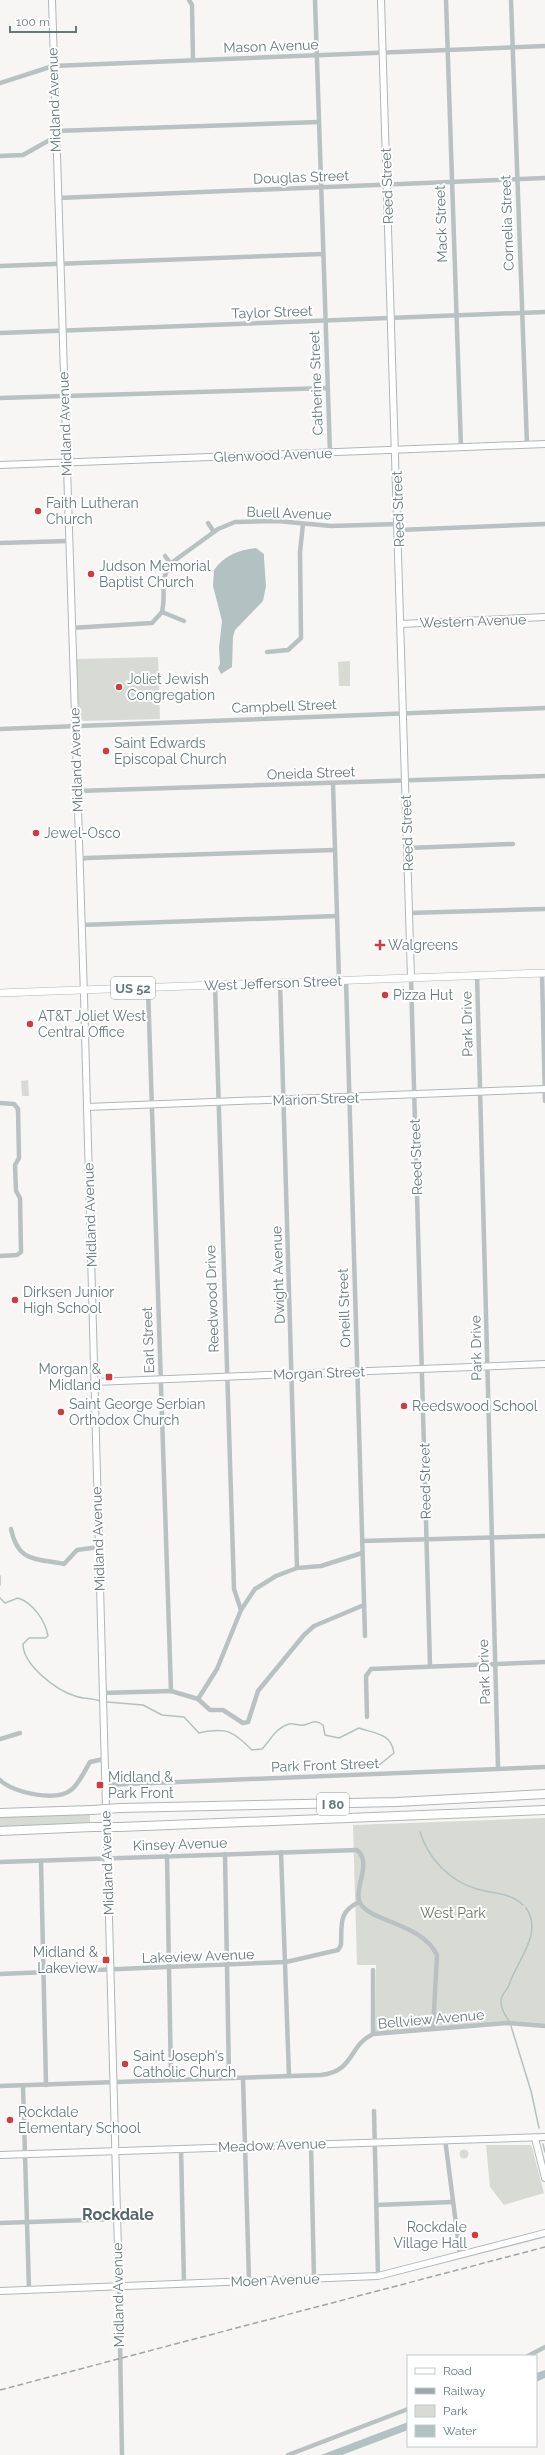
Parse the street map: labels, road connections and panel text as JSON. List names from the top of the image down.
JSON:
{
  "streets": {
    "highway": ["I 80"],
    "main road": ["West Jefferson Street", "US 52"],
    "street": [
      "Mason Avenue",
      "Midland Avenue",
      "Douglas Street",
      "Reed Street",
      "Cornelia Street",
      "Mack Street",
      "Taylor Street",
      "Catherine Street",
      "Glenwood Avenue",
      "Buell Avenue",
      "Western Avenue",
      "Campbell Street",
      "Oneida Street",
      "Park Drive",
      "Marion Street",
      "Dwight Avenue",
      "Reedwood Drive",
      "Oneill Street",
      "Earl Street",
      "Morgan Street",
      "Park Front Street",
      "Kinsey Avenue",
      "Lakeview Avenue",
      "Bellview Avenue",
      "Meadow Avenue",
      "Moen Avenue"
    ]
  },
  "crossings": [
    ["Mason Avenue", "Midland Avenue"],
    ["Mason Avenue", "Reed Street"],
    ["Mason Avenue", "Cornelia Street"],
    ["Mason Avenue", "Mack Street"],
    ["Mason Avenue", "Catherine Street"],
    ["Midland Avenue", "Douglas Street"],
    ["Midland Avenue", "Taylor Street"],
    ["Midland Avenue", "Glenwood Avenue"],
    ["Midland Avenue", "Campbell Street"],
    ["Midland Avenue", "Oneida Street"],
    ["Midland Avenue", "West Jefferson Street"],
    ["Midland Avenue", "Marion Street"],
    ["Midland Avenue", "Morgan Street"],
    ["Midland Avenue", "Park Front Street"],
    ["Midland Avenue", "Kinsey Avenue"],
    ["Midland Avenue", "Lakeview Avenue"],
    ["Midland Avenue", "Bellview Avenue"],
    ["Midland Avenue", "Meadow Avenue"],
    ["Midland Avenue", "Moen Avenue"],
    ["Douglas Street", "Reed Street"],
    ["Douglas Street", "Cornelia Street"],
    ["Douglas Street", "Mack Street"],
    ["Douglas Street", "Catherine Street"],
    ["Reed Street", "Taylor Street"],
    ["Reed Street", "Glenwood Avenue"],
    ["Reed Street", "Buell Avenue"],
    ["Reed Street", "Western Avenue"],
    ["Reed Street", "Campbell Street"],
    ["Reed Street", "Oneida Street"],
    ["Reed Street", "West Jefferson Street"],
    ["Reed Street", "Marion Street"],
    ["Reed Street", "Morgan Street"],
    ["Cornelia Street", "Taylor Street"],
    ["Cornelia Street", "Glenwood Avenue"],
    ["Mack Street", "Taylor Street"],
    ["Mack Street", "Glenwood Avenue"],
    ["Taylor Street", "Catherine Street"],
    ["Catherine Street", "Glenwood Avenue"],
    ["West Jefferson Street", "Park Drive"],
    ["West Jefferson Street", "Dwight Avenue"],
    ["West Jefferson Street", "Reedwood Drive"],
    ["West Jefferson Street", "Oneill Street"],
    ["West Jefferson Street", "Earl Street"],
    ["Park Drive", "Marion Street"],
    ["Park Drive", "Morgan Street"],
    ["Park Drive", "Park Front Street"],
    ["Marion Street", "Dwight Avenue"],
    ["Marion Street", "Reedwood Drive"],
    ["Marion Street", "Oneill Street"],
    ["Marion Street", "Earl Street"],
    ["Dwight Avenue", "Morgan Street"],
    ["Reedwood Drive", "Morgan Street"],
    ["Oneill Street", "Morgan Street"],
    ["Earl Street", "Morgan Street"],
    ["Kinsey Avenue", "Lakeview Avenue"]
  ],
  "districts": ["Rockdale"],
  "parks": ["West Park"],
  "places": {
    "other": [
      "Faith Lutheran Church",
      "Judson Memorial Baptist Church",
      "Joliet Jewish Congregation",
      "Saint Edwards Episcopal Church",
      "Jewel-Osco",
      "Pizza Hut",
      "AT&T Joliet West Central Office",
      "Dirksen Junior High School",
      "Reedswood School",
      "Saint George Serbian Orthodox Church",
      "Saint Joseph's Catholic Church",
      "Rockdale Elementary School",
      "Rockdale Village Hall"
    ],
    "health": ["Walgreens"],
    "transit": ["Morgan & Midland", "Midland & Park Front", "Midland & Lakeview"]
  },
  "legend": [
    "Road",
    "Railway",
    "Park",
    "Water"
  ],
  "scale_bar": "100 m"
}
